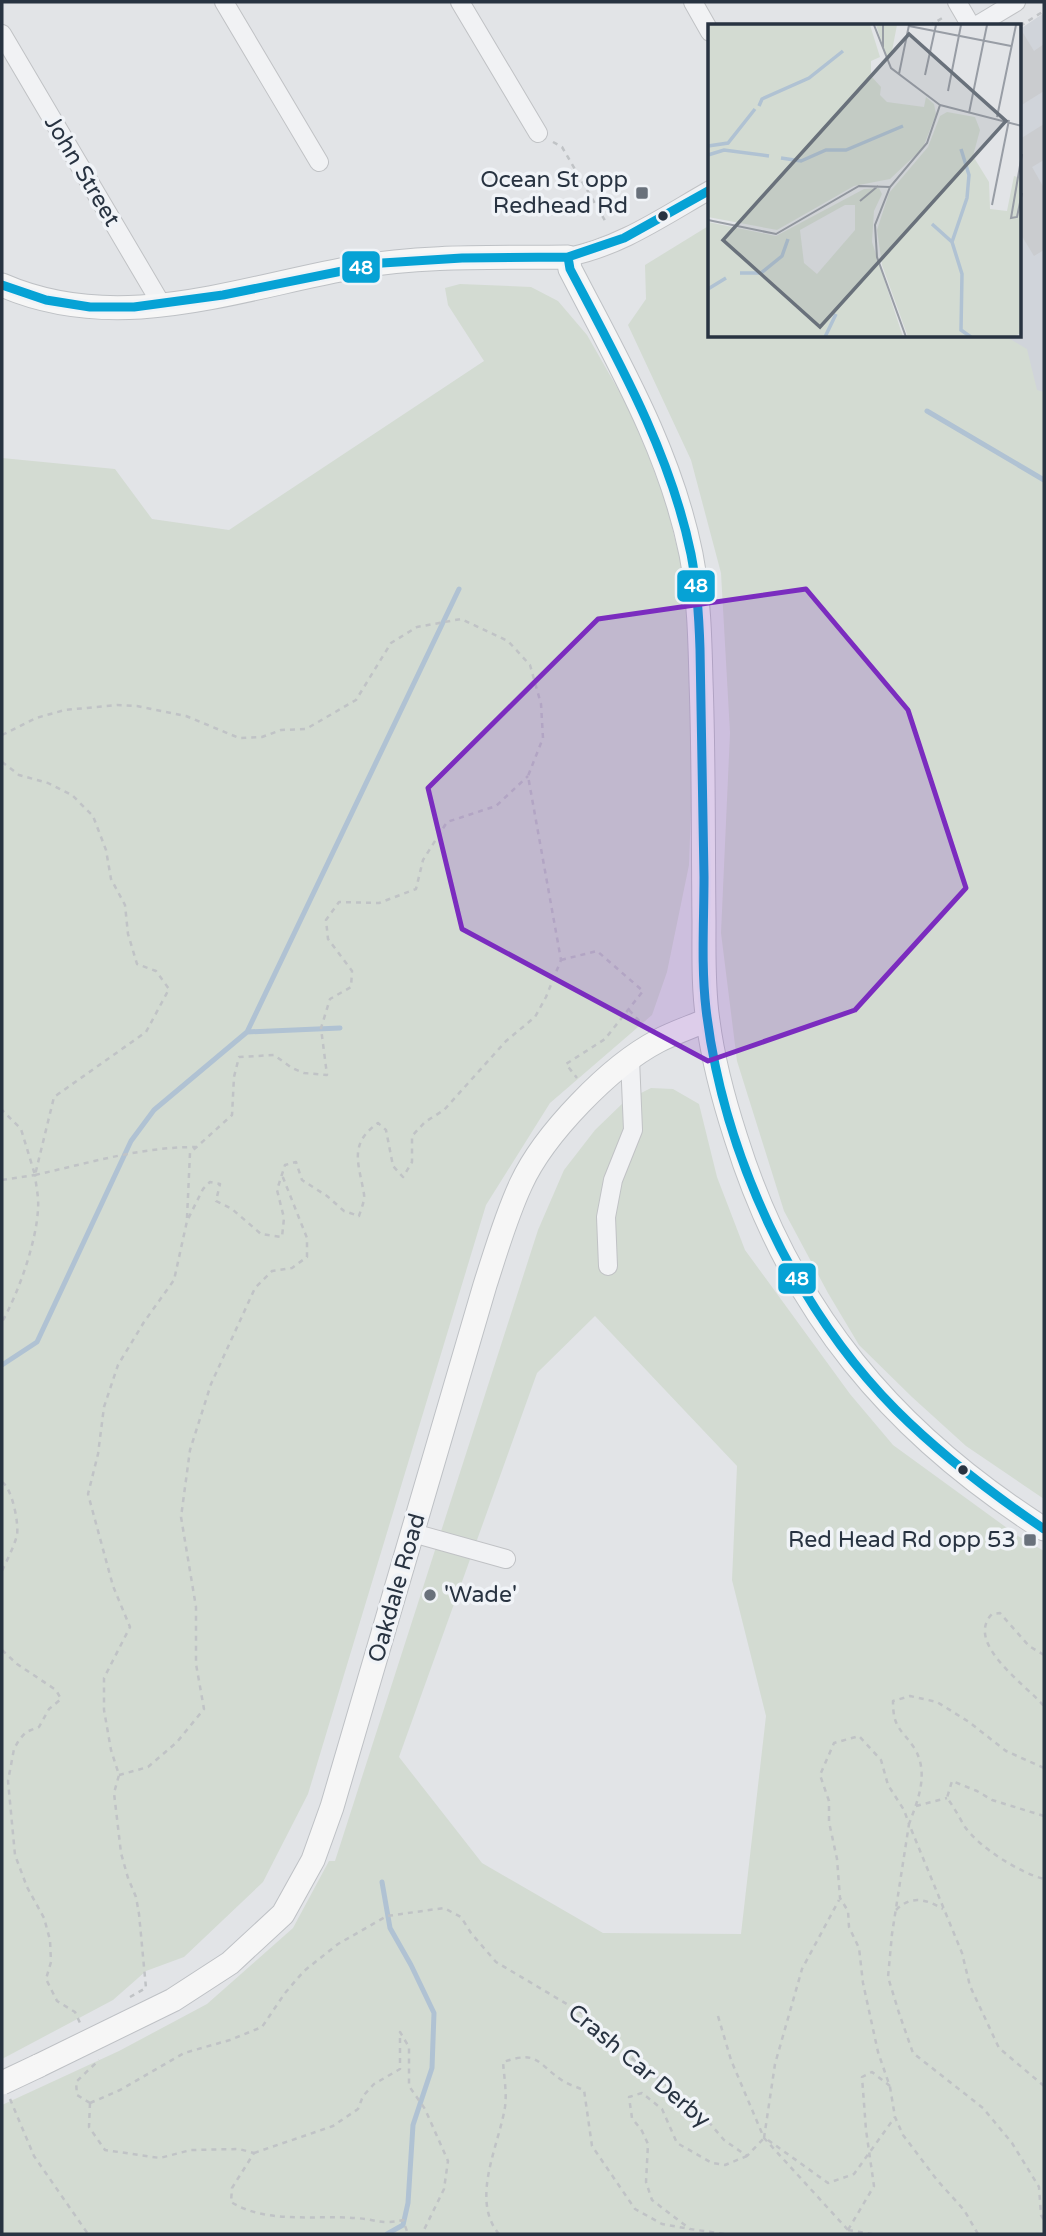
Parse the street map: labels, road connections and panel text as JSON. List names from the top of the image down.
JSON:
{
  "streets": {
    "main road": ["Oakdale Road"],
    "street": ["John Street"],
    "path": ["Crash Car Derby"]
  },
  "places": {
    "transit": ["Ocean St opp Redhead Rd", "Red Head Rd opp 53"],
    "other": ["'Wade'"]
  },
  "lines": ["transit line 48"]
}
